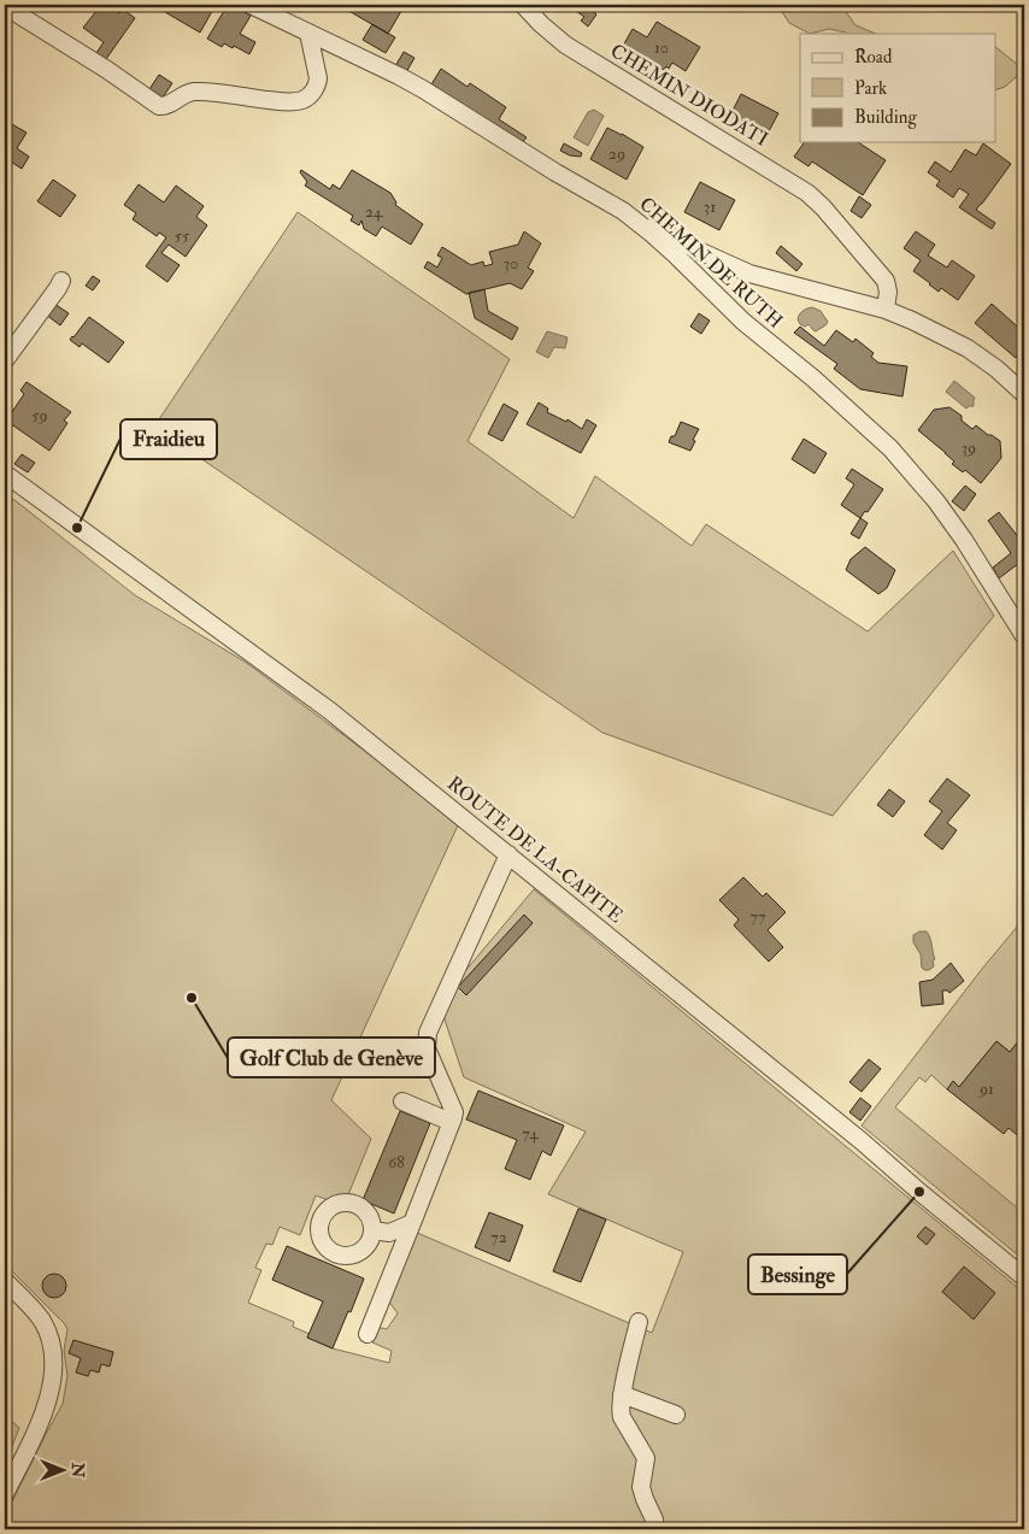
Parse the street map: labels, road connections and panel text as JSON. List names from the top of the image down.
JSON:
{
  "streets": {
    "street": ["CHEMIN DIODATI", "CHEMIN DE RUTH", "ROUTE DE LA-CAPITE"]
  },
  "places": ["Fraidieu", "Golf Club de Genève", "Bessinge"],
  "house_numbers": [
    "10",
    "29",
    "31",
    "24",
    "55",
    "30",
    "59",
    "39",
    "77",
    "91",
    "74",
    "68",
    "72"
  ],
  "legend": ["Road", "Park", "Building"],
  "north": "right"
}
